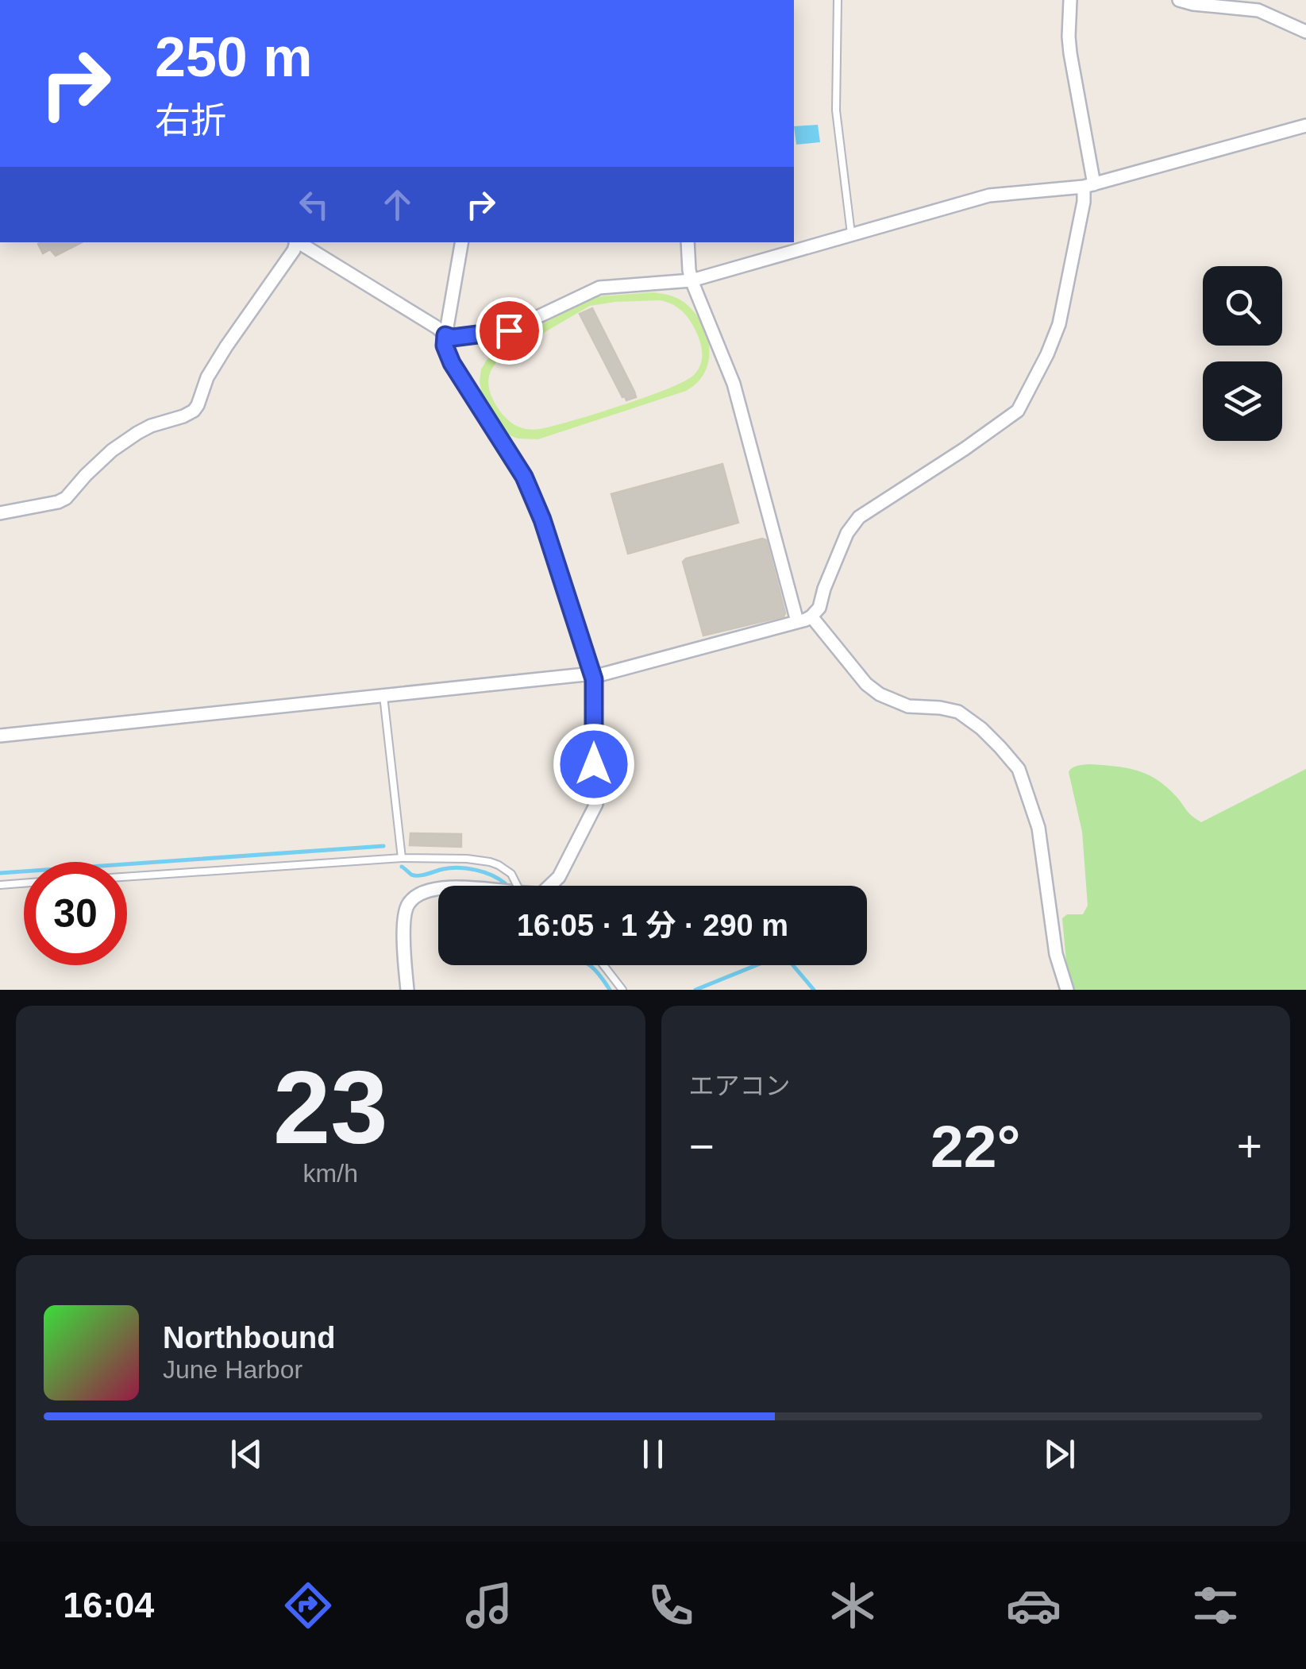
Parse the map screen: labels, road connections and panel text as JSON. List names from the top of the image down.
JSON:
{
  "page": {
    "turn": ["250 m", "右折"],
    "limit": "30",
    "trip": "16:05 · 1 分 · 290 m",
    "tile": [
      ["23", "km/h"],
      "エアコン"
    ],
    "heat": ["−", "22°", "+"],
    "song": ["Northbound", "June Harbor"],
    "tabs": "16:04"
  }
}
